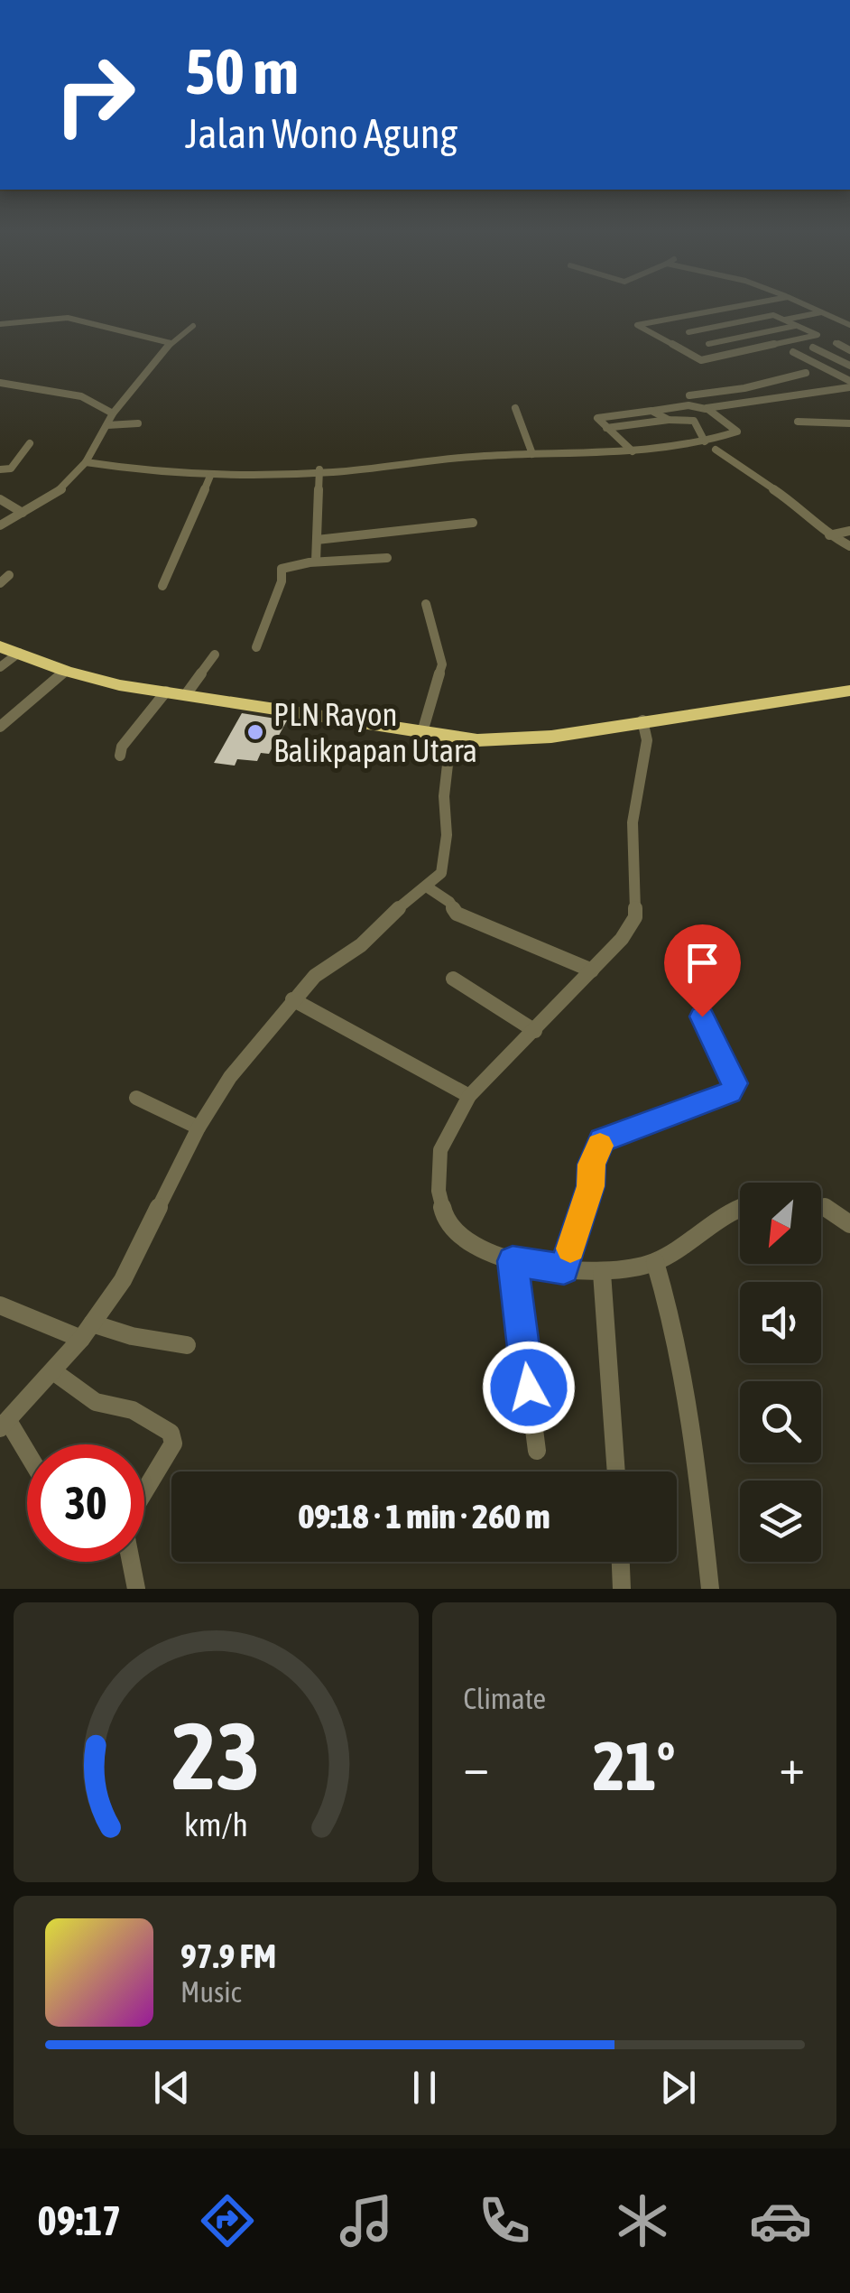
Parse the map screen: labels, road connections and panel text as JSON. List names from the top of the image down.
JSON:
{
  "places": ["PLN Rayon Balikpapan Utara"],
  "north": "bottom left",
  "page": {
    "turn": ["50 m", "Jalan Wono Agung"],
    "limit": "30",
    "trip": "09:18 · 1 min · 260 m",
    "tile": "Climate",
    "heat": ["−", "21°", "+"],
    "song": ["97.9 FM", "Music"],
    "tabs": "09:17",
    "gauge": ["23", "km/h"]
  }
}
